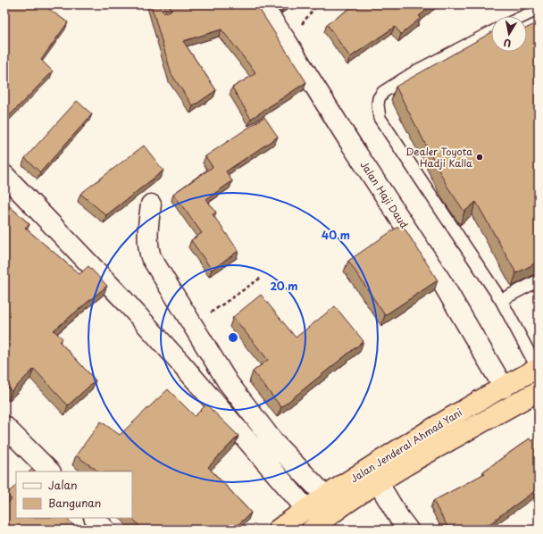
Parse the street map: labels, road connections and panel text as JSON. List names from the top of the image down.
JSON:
{
  "streets": {
    "highway": ["Jalan Jenderal Ahmad Yani"],
    "street": ["Jalan Haji Daud"]
  },
  "crossings": [
    ["Jalan Haji Daud", "Jalan Jenderal Ahmad Yani"]
  ],
  "places": ["Dealer Toyota Hadji Kalla"],
  "legend": ["Jalan", "Bangunan"],
  "north": "bottom",
  "rings": ["40 m", "20 m"]
}
